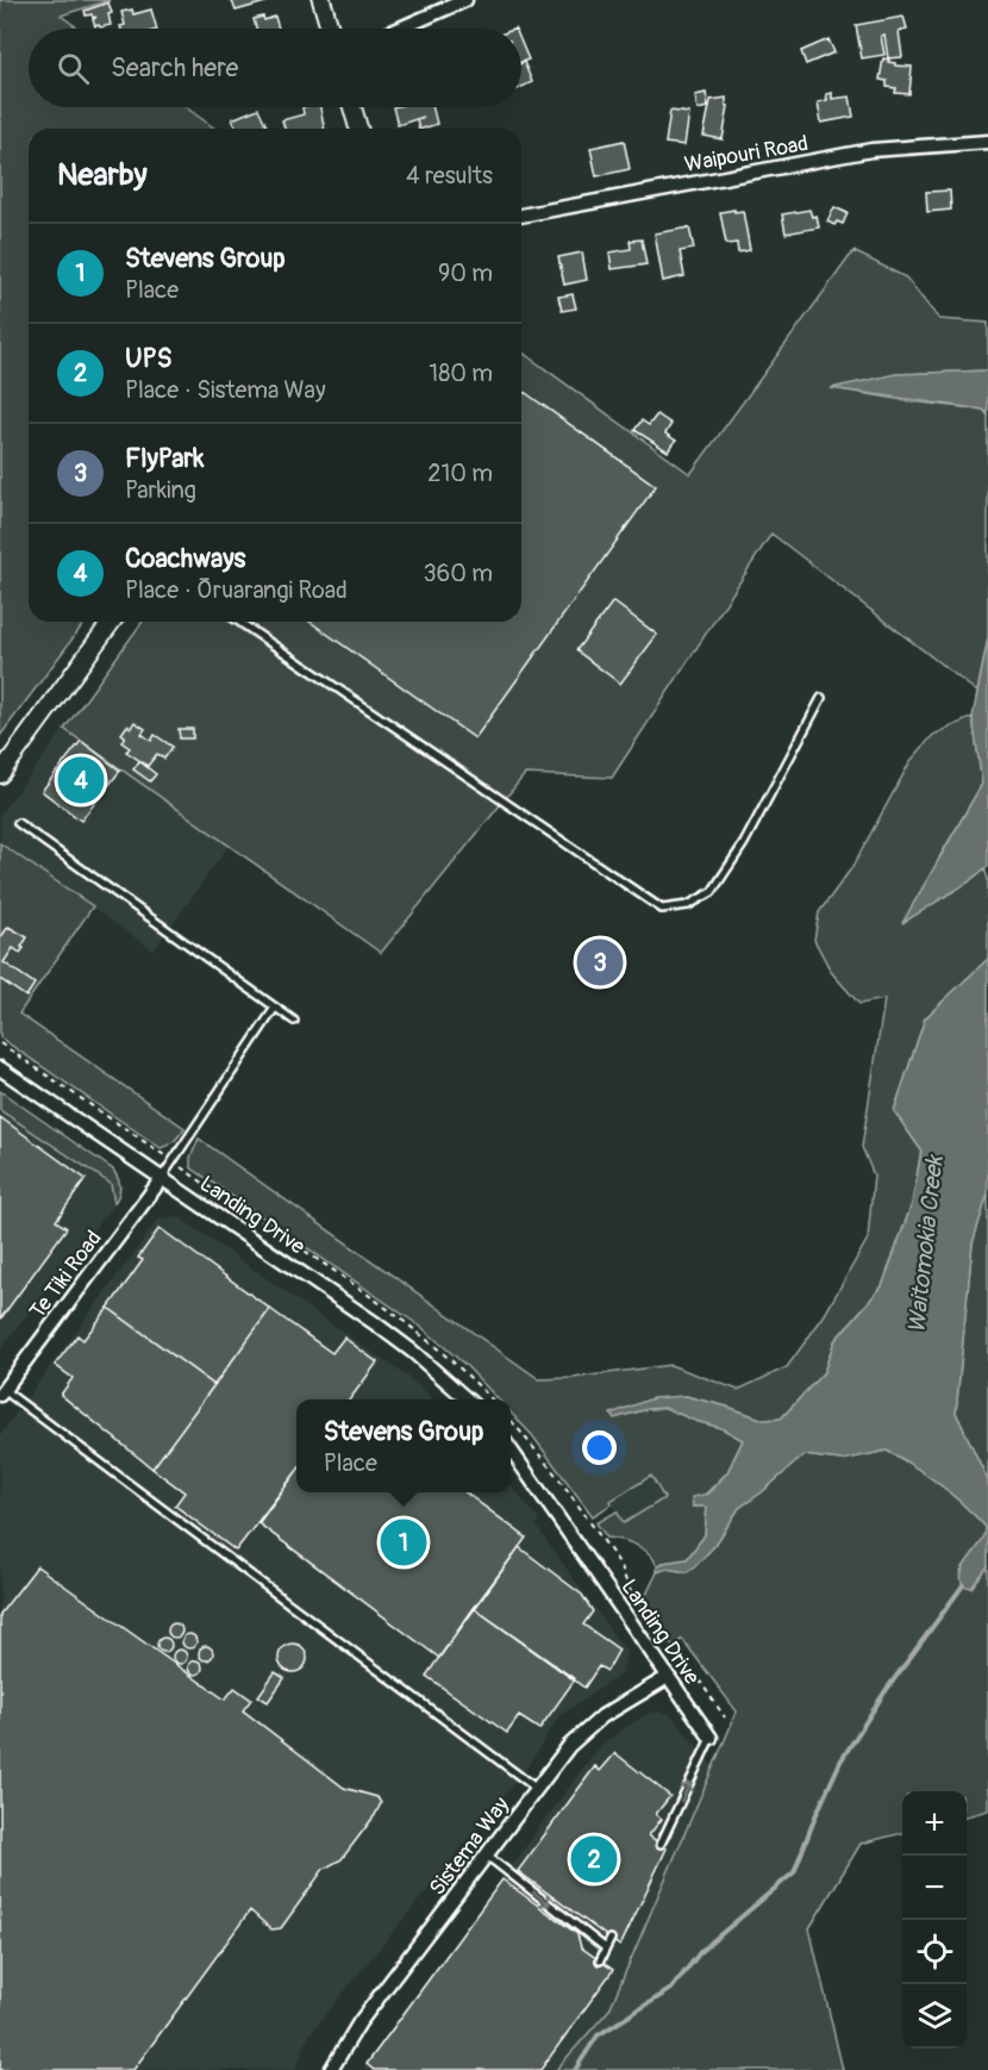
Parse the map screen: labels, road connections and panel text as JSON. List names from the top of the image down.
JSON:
{
  "streets": {
    "street": [
      "Waipouri Road",
      "Landing Drive",
      "Te Tiki Road",
      "Sistema Way"
    ]
  },
  "crossings": [
    ["Landing Drive", "Te Tiki Road"],
    ["Landing Drive", "Sistema Way"]
  ],
  "water": ["Waitomokia Creek"],
  "page": {
    "search": "Search here",
    "heading": ["Nearby", "4 results"],
    "list": [
      {
        "mark": "1",
        "name": "Stevens Group",
        "note": "Place",
        "value": "90 m"
      },
      {
        "mark": "2",
        "name": "UPS",
        "note": "Place · Sistema Way",
        "value": "180 m"
      },
      {
        "mark": "3",
        "name": "FlyPark",
        "note": "Parking",
        "value": "210 m"
      },
      {
        "mark": "4",
        "name": "Coachways",
        "note": "Place · Ōruarangi Road",
        "value": "360 m"
      }
    ],
    "pins": [
      "4",
      "3",
      "1",
      "2"
    ],
    "popup": ["Stevens Group", "Place"],
    "map_buttons": ["+", "−"]
  }
}
